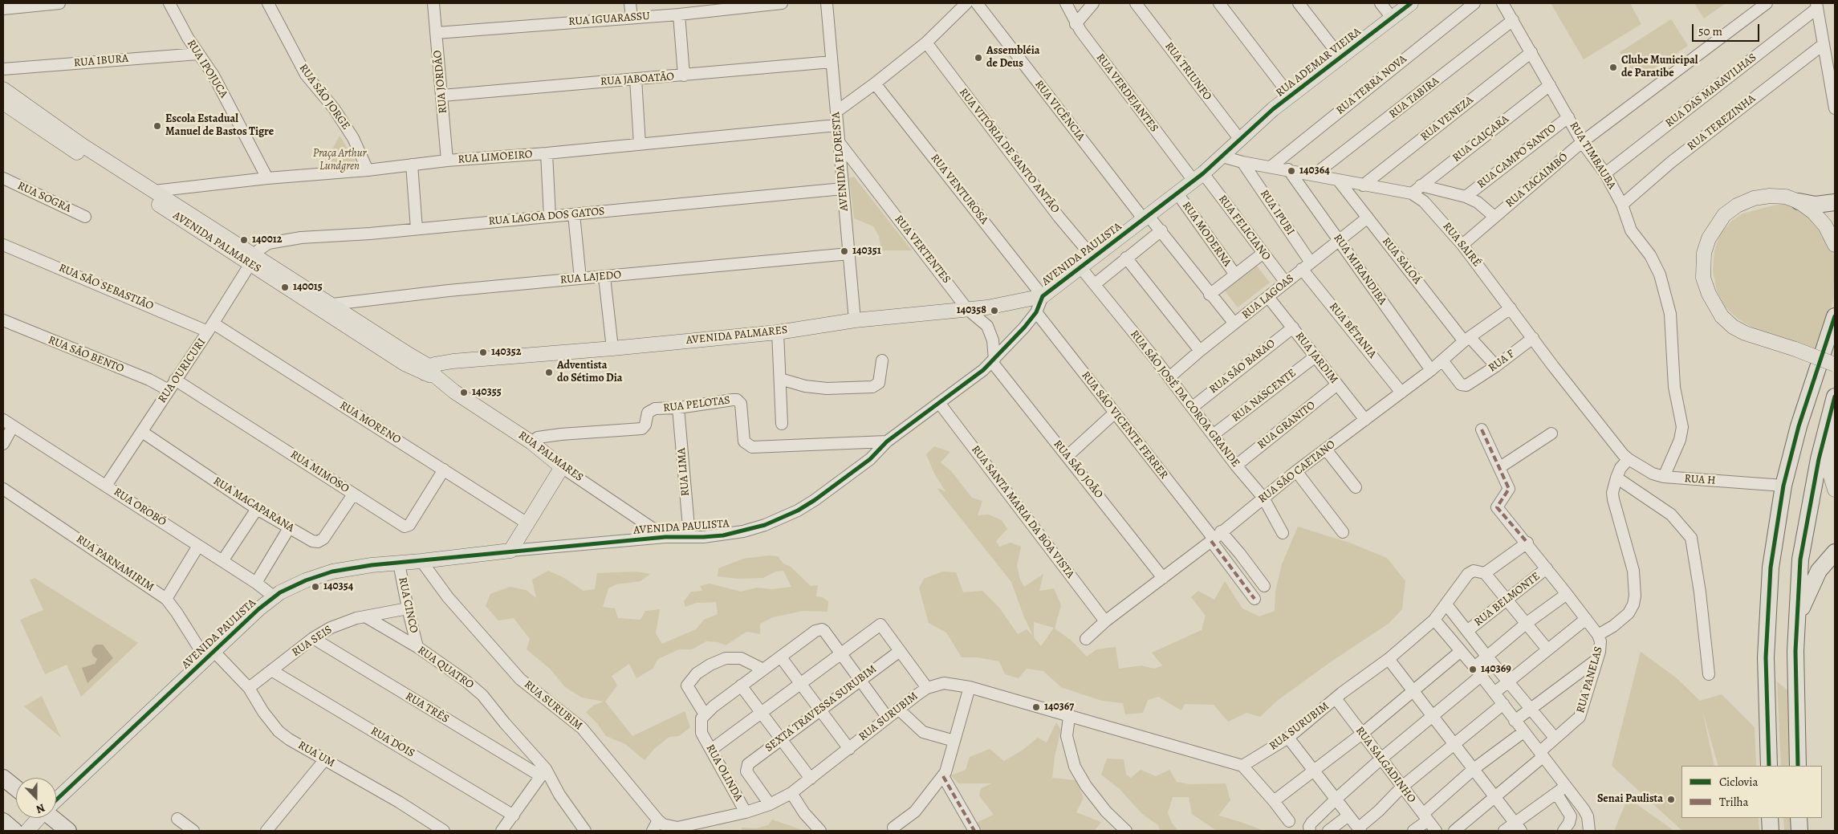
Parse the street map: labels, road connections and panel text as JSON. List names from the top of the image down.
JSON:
{
  "streets": {
    "main road": [
      "RUA ADEMAR VIEIRA",
      "AVENIDA PALMARES",
      "AVENIDA PAULISTA",
      "RUA PALMARES"
    ],
    "street": [
      "RUA IGUARASSU",
      "RUA IBURA",
      "RUA IPOJUCA",
      "RUA TRIUNFO",
      "RUA JABOATÃO",
      "RUA JORDÃO",
      "RUA TERRA NOVA",
      "RUA DAS MARAVILHAS",
      "RUA VERDEJANTES",
      "RUA SÃO JORGE",
      "RUA TABIRA",
      "RUA VICÊNCIA",
      "RUA VENEZA",
      "RUA TEREZINHA",
      "RUA CAIÇARA",
      "RUA VITÓRIA DE SANTO ANTÃO",
      "RUA TIMBAUBA",
      "RUA CAMPO SANTO",
      "RUA LIMOEIRO",
      "AVENIDA FLORESTA",
      "RUA TACAIMBÓ",
      "RUA VENTUROSA",
      "RUA SOGRA",
      "RUA IPUBI",
      "RUA LAGOA DOS GATOS",
      "RUA FELICIANO",
      "RUA MODERNA",
      "RUA SAIRÉ",
      "RUA VERTENTES",
      "RUA SALOÁ",
      "RUA MIRANDIBA",
      "RUA LAJEDO",
      "RUA SÃO SEBASTIÃO",
      "RUA LAGOAS",
      "RUA BÊTANIA",
      "RUA SÃO BENTO",
      "RUA JARDIM",
      "RUA F",
      "RUA SÃO BARAO",
      "RUA OURICURI",
      "RUA NASCENTE",
      "RUA SÃO JOSÉ DA COROA GRANDE",
      "RUA PELOTAS",
      "RUA MORENO",
      "RUA SÂO VICENTE FERRER",
      "RUA GRANITO",
      "RUA SÃO JOÃO",
      "RUA MIMOSO",
      "RUA LIMA",
      "RUA SÃO CAETANO",
      "RUA H",
      "RUA MACAPARANA",
      "RUA OROBÓ",
      "RUA SANTA MARIA DA BOA VISTA",
      "RUA PARNAMIRIM",
      "RUA BELMONTE",
      "RUA CINCO",
      "RUA SEIS",
      "RUA QUATRO",
      "RUA PANELAS",
      "RUA SURUBIM",
      "RUA TRÊS",
      "SEXTA TRAVESSA SURUBIM",
      "RUA DOIS",
      "RUA UM",
      "RUA SALGADINHO",
      "RUA OLINDA"
    ]
  },
  "crossings": [
    ["RUA IGUARASSU", "RUA JORDÃO"],
    ["RUA IBURA", "RUA IPOJUCA"],
    ["RUA ADEMAR VIEIRA", "RUA TRIUNFO"],
    ["RUA ADEMAR VIEIRA", "AVENIDA PAULISTA"],
    ["RUA IPOJUCA", "RUA LIMOEIRO"],
    ["RUA TRIUNFO", "AVENIDA PAULISTA"],
    ["RUA JABOATÃO", "RUA JORDÃO"],
    ["RUA JABOATÃO", "AVENIDA FLORESTA"],
    ["RUA JORDÃO", "RUA LIMOEIRO"],
    ["RUA TERRA NOVA", "RUA SAIRÉ"],
    ["RUA DAS MARAVILHAS", "RUA TIMBAUBA"],
    ["RUA VERDEJANTES", "RUA FELICIANO"],
    ["RUA VERDEJANTES", "AVENIDA PAULISTA"],
    ["RUA SÃO JORGE", "RUA LIMOEIRO"],
    ["RUA TABIRA", "RUA TIMBAUBA"],
    ["RUA TABIRA", "RUA SAIRÉ"],
    ["RUA VICÊNCIA", "AVENIDA PAULISTA"],
    ["RUA VICÊNCIA", "RUA LAGOAS"],
    ["RUA VENEZA", "RUA TIMBAUBA"],
    ["RUA VENEZA", "RUA SAIRÉ"],
    ["RUA TEREZINHA", "RUA TIMBAUBA"],
    ["RUA CAIÇARA", "RUA TIMBAUBA"],
    ["RUA CAIÇARA", "RUA SAIRÉ"],
    ["RUA VITÓRIA DE SANTO ANTÃO", "AVENIDA PAULISTA"],
    ["RUA TIMBAUBA", "RUA CAMPO SANTO"],
    ["RUA TIMBAUBA", "RUA TACAIMBÓ"],
    ["RUA TIMBAUBA", "RUA H"],
    ["RUA LIMOEIRO", "AVENIDA FLORESTA"],
    ["RUA LIMOEIRO", "AVENIDA PALMARES"],
    ["AVENIDA FLORESTA", "RUA LAGOA DOS GATOS"],
    ["AVENIDA FLORESTA", "AVENIDA PALMARES"],
    ["AVENIDA FLORESTA", "RUA VERTENTES"],
    ["AVENIDA FLORESTA", "RUA LAJEDO"],
    ["RUA TACAIMBÓ", "RUA SAIRÉ"],
    ["RUA VENTUROSA", "AVENIDA PALMARES"],
    ["RUA VENTUROSA", "AVENIDA PAULISTA"],
    ["RUA IPUBI", "RUA SAIRÉ"],
    ["RUA IPUBI", "RUA LAGOAS"],
    ["RUA IPUBI", "RUA BÊTANIA"],
    ["RUA LAGOA DOS GATOS", "AVENIDA PALMARES"],
    ["RUA LAGOA DOS GATOS", "RUA OURICURI"],
    ["RUA FELICIANO", "AVENIDA PAULISTA"],
    ["RUA FELICIANO", "RUA LAGOAS"],
    ["RUA MODERNA", "AVENIDA PAULISTA"],
    ["AVENIDA PALMARES", "RUA VERTENTES"],
    ["AVENIDA PALMARES", "AVENIDA PAULISTA"],
    ["AVENIDA PALMARES", "RUA LAJEDO"],
    ["AVENIDA PALMARES", "RUA OURICURI"],
    ["AVENIDA PALMARES", "RUA PALMARES"],
    ["RUA SAIRÉ", "AVENIDA PAULISTA"],
    ["RUA SAIRÉ", "RUA SALOÁ"],
    ["RUA SAIRÉ", "RUA MIRANDIBA"],
    ["RUA SAIRÉ", "RUA F"],
    ["RUA SAIRÉ", "RUA SÃO CAETANO"],
    ["RUA SAIRÉ", "RUA H"],
    ["RUA VERTENTES", "AVENIDA PAULISTA"],
    ["RUA VERTENTES", "RUA SÃO JOÃO"],
    ["AVENIDA PAULISTA", "RUA SÃO JOSÉ DA COROA GRANDE"],
    ["AVENIDA PAULISTA", "RUA PELOTAS"],
    ["AVENIDA PAULISTA", "RUA SÂO VICENTE FERRER"],
    ["AVENIDA PAULISTA", "RUA PALMARES"],
    ["AVENIDA PAULISTA", "RUA SÃO JOÃO"],
    ["AVENIDA PAULISTA", "RUA LIMA"],
    ["AVENIDA PAULISTA", "RUA OROBÓ"],
    ["AVENIDA PAULISTA", "RUA SANTA MARIA DA BOA VISTA"],
    ["AVENIDA PAULISTA", "RUA PARNAMIRIM"],
    ["AVENIDA PAULISTA", "RUA CINCO"],
    ["AVENIDA PAULISTA", "RUA SURUBIM"],
    ["AVENIDA PAULISTA", "RUA UM"],
    ["RUA SALOÁ", "RUA LAGOAS"],
    ["RUA SALOÁ", "RUA F"],
    ["RUA SALOÁ", "RUA SÃO CAETANO"],
    ["RUA MIRANDIBA", "RUA LAGOAS"],
    ["RUA MIRANDIBA", "RUA SÃO CAETANO"],
    ["RUA SÃO SEBASTIÃO", "RUA OURICURI"],
    ["RUA SÃO SEBASTIÃO", "RUA MORENO"],
    ["RUA LAGOAS", "RUA BÊTANIA"],
    ["RUA LAGOAS", "RUA JARDIM"],
    ["RUA LAGOAS", "RUA SÃO JOSÉ DA COROA GRANDE"],
    ["RUA BÊTANIA", "RUA SÃO CAETANO"],
    ["RUA SÃO BENTO", "RUA OURICURI"],
    ["RUA JARDIM", "RUA SÃO BARAO"],
    ["RUA JARDIM", "RUA NASCENTE"],
    ["RUA JARDIM", "RUA GRANITO"],
    ["RUA JARDIM", "RUA SÃO CAETANO"],
    ["RUA F", "RUA SÃO CAETANO"],
    ["RUA SÃO BARAO", "RUA SÃO JOSÉ DA COROA GRANDE"],
    ["RUA OURICURI", "RUA MORENO"],
    ["RUA OURICURI", "RUA MIMOSO"],
    ["RUA OURICURI", "RUA MACAPARANA"],
    ["RUA OURICURI", "RUA OROBÓ"],
    ["RUA NASCENTE", "RUA SÃO JOSÉ DA COROA GRANDE"],
    ["RUA SÃO JOSÉ DA COROA GRANDE", "RUA GRANITO"],
    ["RUA SÃO JOSÉ DA COROA GRANDE", "RUA SÃO CAETANO"],
    ["RUA PELOTAS", "RUA PALMARES"],
    ["RUA PELOTAS", "RUA LIMA"],
    ["RUA MORENO", "RUA MIMOSO"],
    ["RUA SÂO VICENTE FERRER", "RUA SÃO CAETANO"],
    ["RUA SÃO JOÃO", "RUA SÃO CAETANO"],
    ["RUA MIMOSO", "RUA MACAPARANA"],
    ["RUA SÃO CAETANO", "RUA SANTA MARIA DA BOA VISTA"],
    ["RUA PARNAMIRIM", "RUA UM"],
    ["RUA BELMONTE", "RUA PANELAS"],
    ["RUA CINCO", "RUA SEIS"],
    ["RUA CINCO", "RUA QUATRO"],
    ["RUA SEIS", "RUA QUATRO"],
    ["RUA SEIS", "RUA TRÊS"],
    ["RUA SEIS", "RUA DOIS"],
    ["RUA SEIS", "RUA UM"],
    ["RUA QUATRO", "RUA TRÊS"],
    ["RUA SURUBIM", "SEXTA TRAVESSA SURUBIM"],
    ["RUA SURUBIM", "RUA SALGADINHO"],
    ["RUA SURUBIM", "RUA OLINDA"]
  ],
  "parks": ["Praça Arthur Lundgren"],
  "places": [
    "Assembléia de Deus",
    "Clube Municipal de Paratibe",
    "Escola Estadual Manuel de Bastos Tigre",
    "140364",
    "140012",
    "140351",
    "140015",
    "140358",
    "140352",
    "Adventista do Sétimo Dia",
    "140355",
    "140354",
    "140369",
    "140367",
    "Senai Paulista"
  ],
  "legend": ["Ciclovia", "Trilha"],
  "scale_bar": "50 m",
  "north": "bottom"
}
